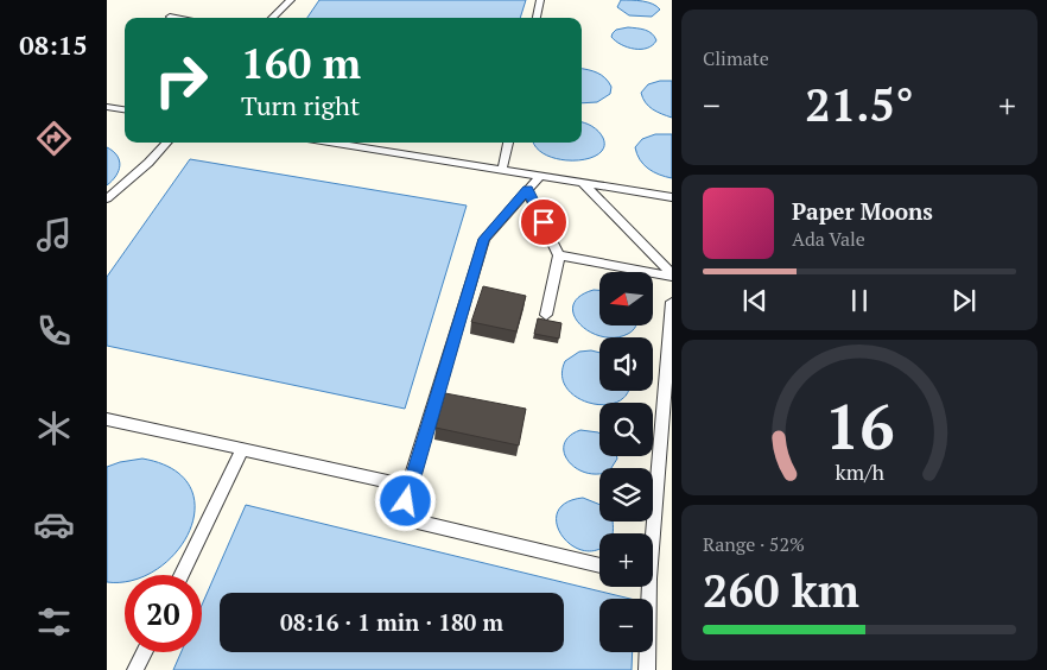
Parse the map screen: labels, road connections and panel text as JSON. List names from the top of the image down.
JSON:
{
  "north": "left",
  "page": {
    "tabs": "08:15",
    "tile": [
      "Climate",
      ["Range · 52%", "260 km"]
    ],
    "turn": ["160 m", "Turn right"],
    "heat": ["−", "21.5°", "+"],
    "song": ["Paper Moons", "Ada Vale"],
    "map_buttons": ["+", "−"],
    "limit": "20",
    "trip": "08:16 · 1 min · 180 m",
    "gauge": ["16", "km/h"]
  }
}
